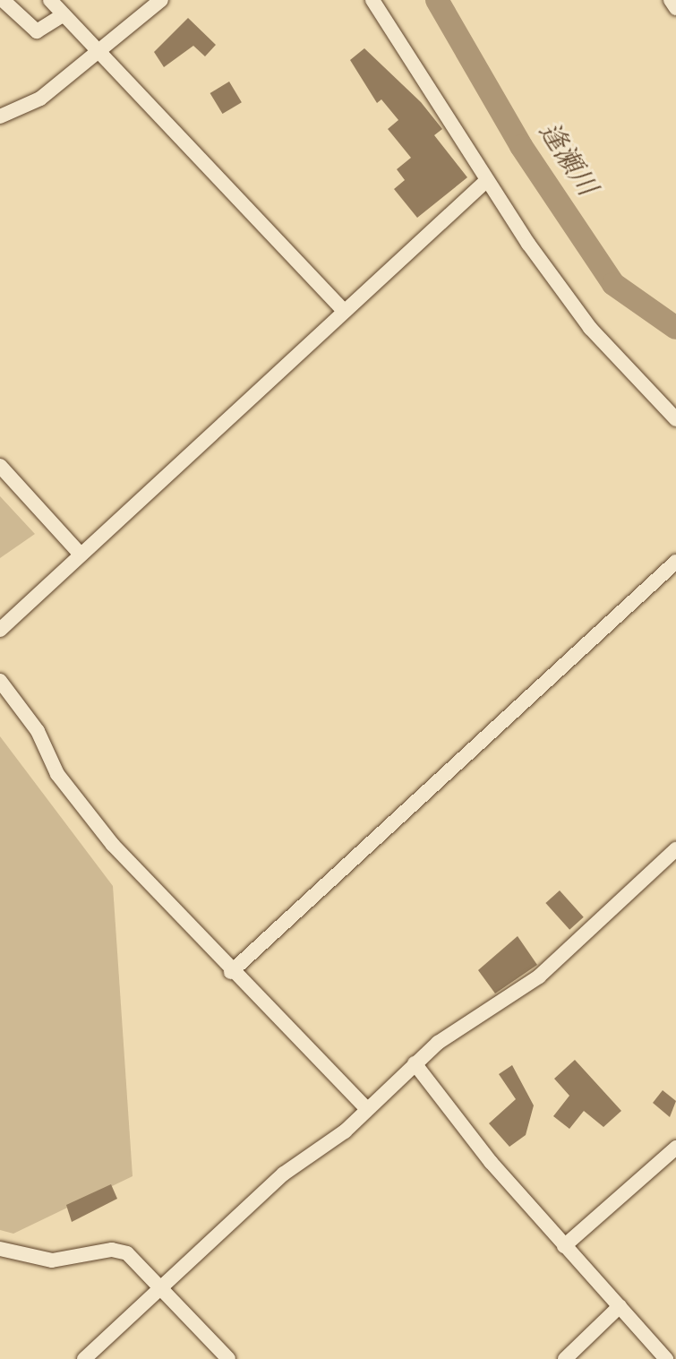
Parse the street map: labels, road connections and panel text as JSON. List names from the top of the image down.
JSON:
{
  "water": ["逢瀬川"]
}
